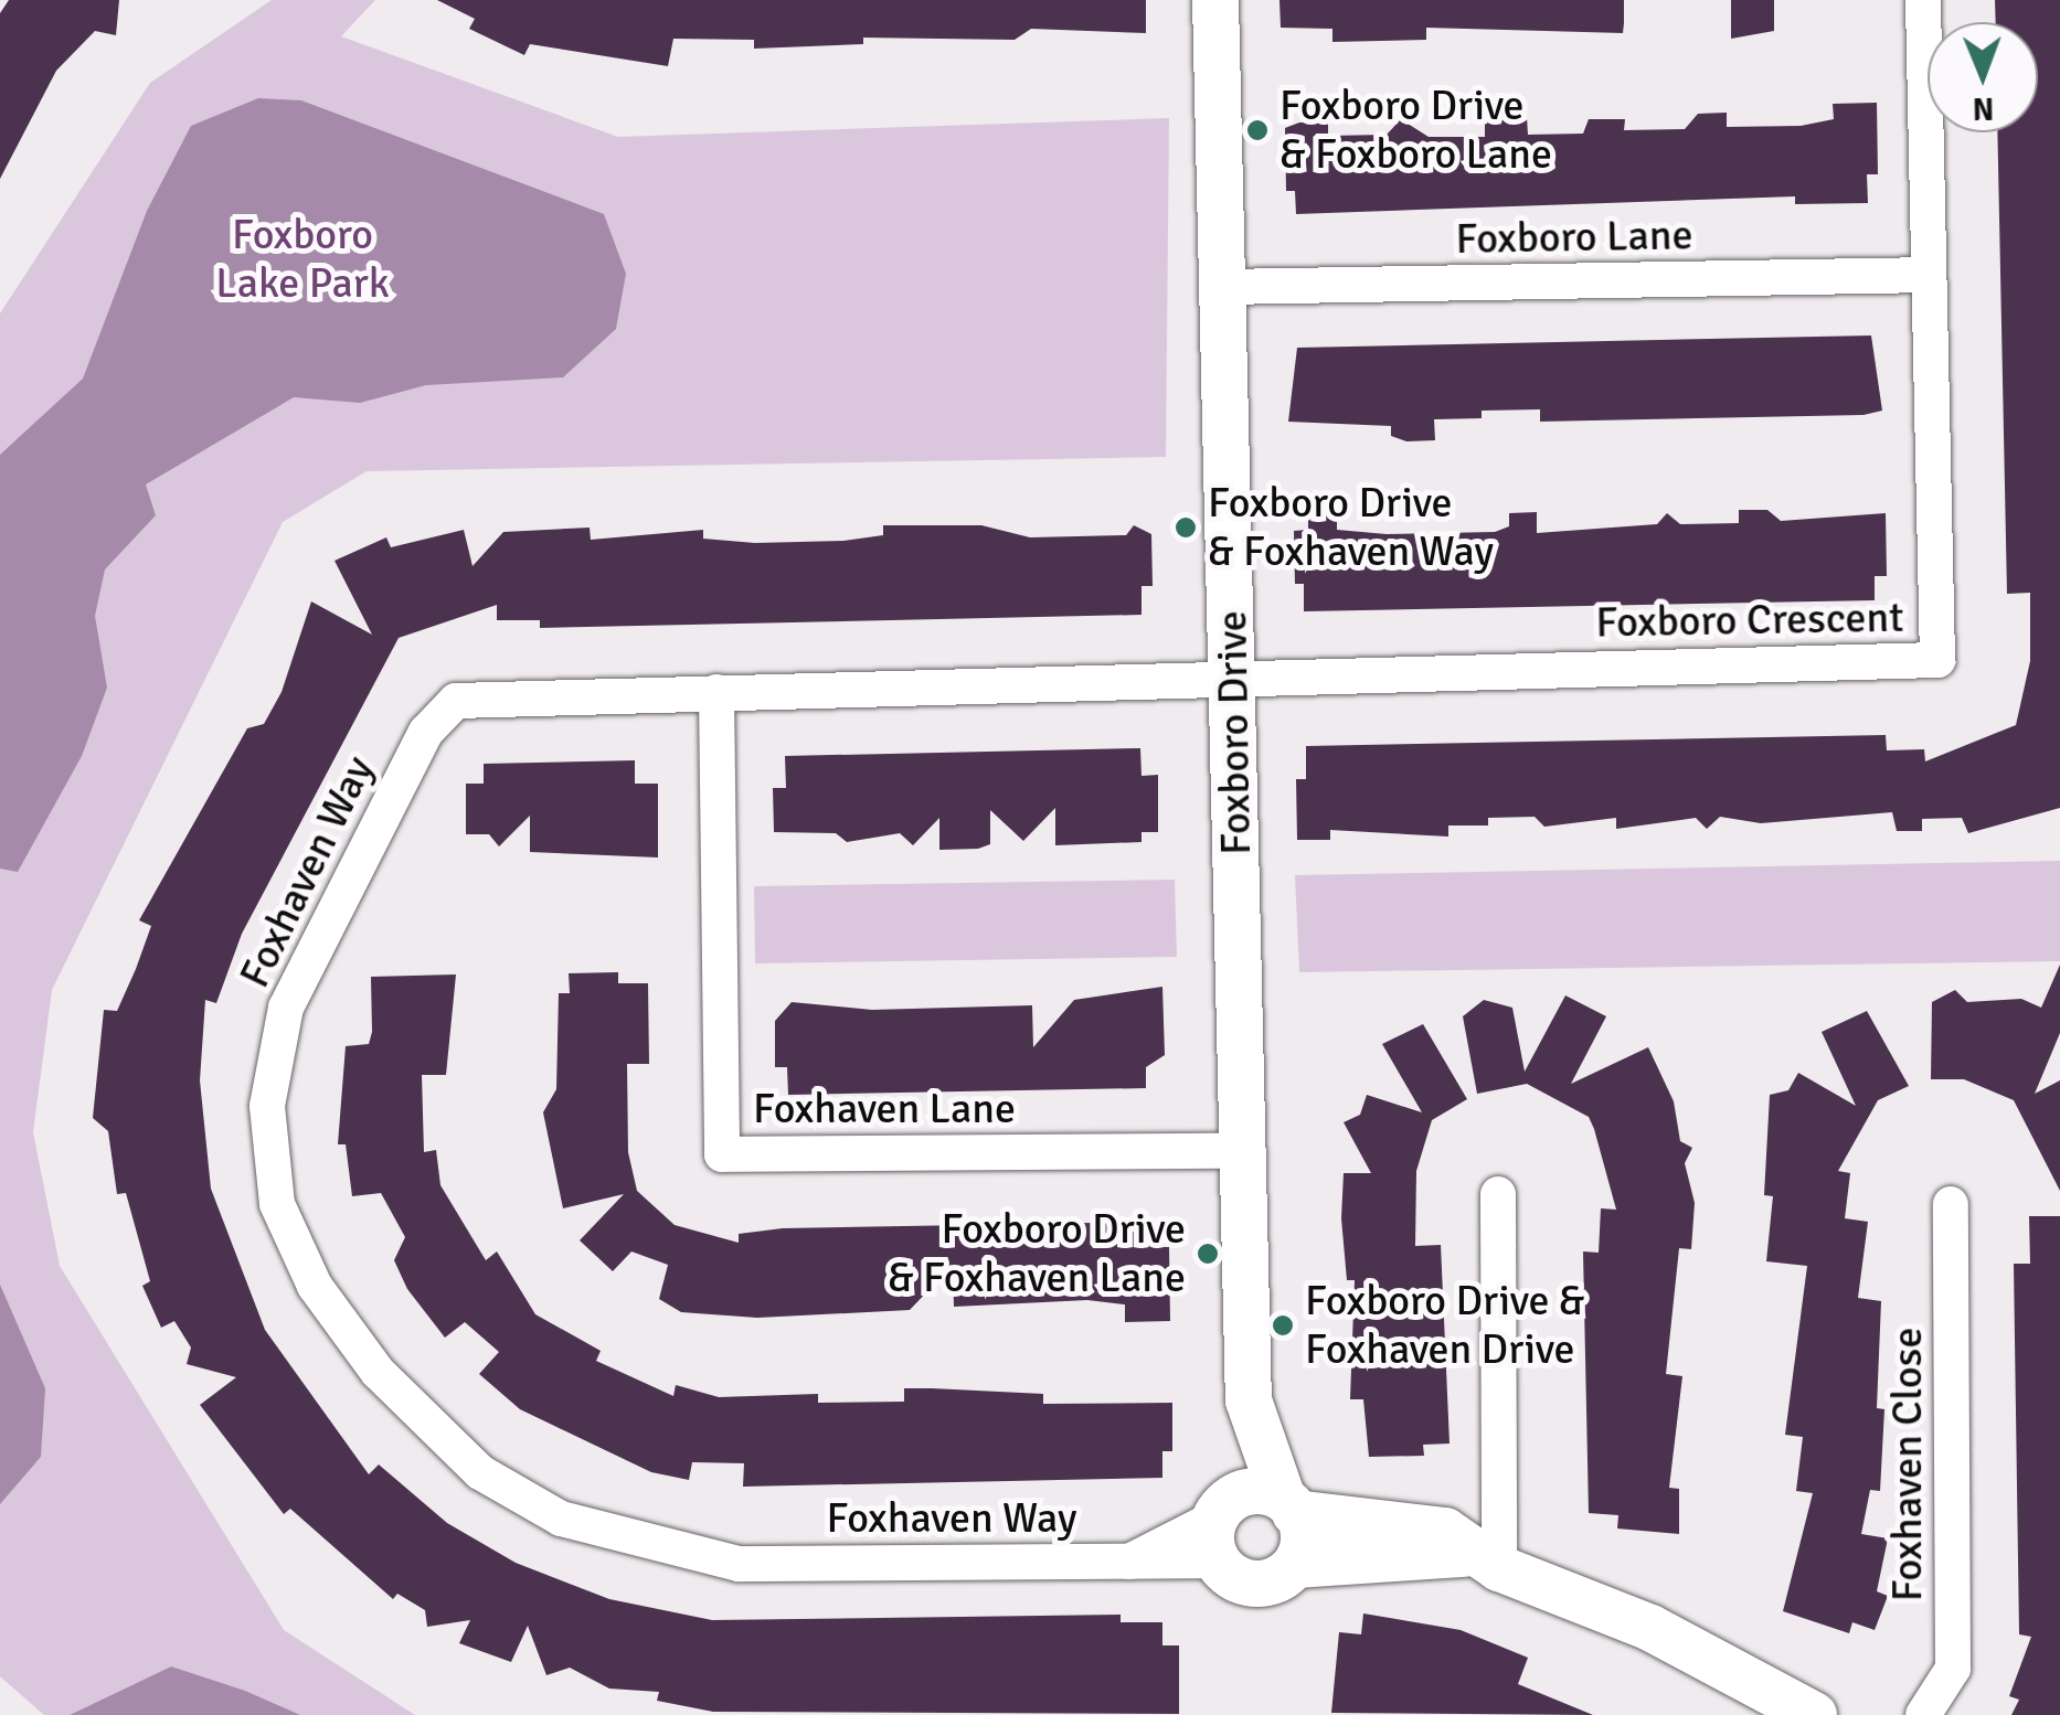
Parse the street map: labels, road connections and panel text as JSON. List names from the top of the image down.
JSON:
{
  "streets": {
    "street": [
      "Foxboro Lane",
      "Foxboro Crescent",
      "Foxboro Drive",
      "Foxhaven Way",
      "Foxhaven Lane",
      "Foxhaven Close"
    ]
  },
  "crossings": [
    ["Foxboro Lane", "Foxboro Crescent"],
    ["Foxboro Lane", "Foxboro Drive"],
    ["Foxboro Crescent", "Foxboro Drive"],
    ["Foxboro Crescent", "Foxhaven Way"],
    ["Foxboro Drive", "Foxhaven Way"],
    ["Foxboro Drive", "Foxhaven Lane"],
    ["Foxhaven Way", "Foxhaven Lane"]
  ],
  "parks": ["Foxboro Lake Park"],
  "places": [
    "Foxboro Drive & Foxboro Lane",
    "Foxboro Drive & Foxhaven Way",
    "Foxboro Drive & Foxhaven Lane",
    "Foxboro Drive & Foxhaven Drive"
  ],
  "north": "bottom"
}
